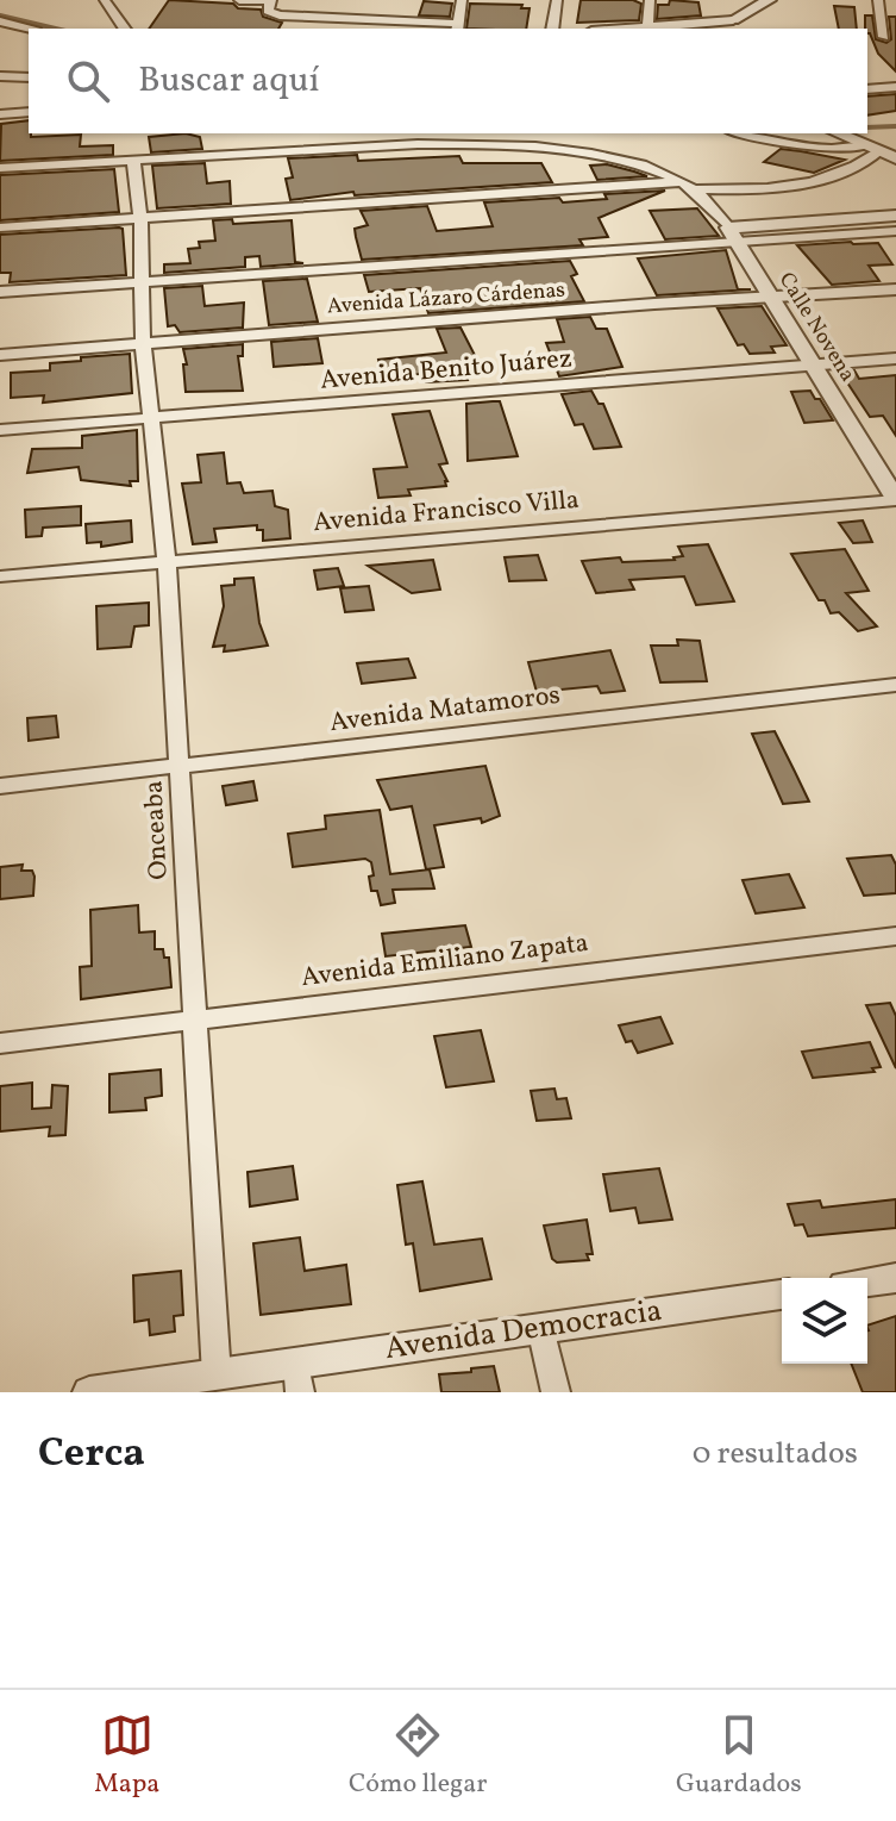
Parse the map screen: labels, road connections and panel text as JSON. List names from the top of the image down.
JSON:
{
  "streets": {
    "street": [
      "Avenida Lázaro Cárdenas",
      "Calle Novena",
      "Avenida Benito Juárez",
      "Avenida Francisco Villa",
      "Avenida Matamoros",
      "Onceaba",
      "Avenida Emiliano Zapata",
      "Avenida Democracia"
    ]
  },
  "crossings": [
    ["Avenida Lázaro Cárdenas", "Calle Novena"],
    ["Avenida Lázaro Cárdenas", "Onceaba"],
    ["Calle Novena", "Avenida Benito Juárez"],
    ["Calle Novena", "Avenida Francisco Villa"],
    ["Avenida Benito Juárez", "Onceaba"],
    ["Avenida Francisco Villa", "Onceaba"],
    ["Avenida Matamoros", "Onceaba"],
    ["Onceaba", "Avenida Emiliano Zapata"],
    ["Onceaba", "Avenida Democracia"]
  ],
  "page": {
    "search": "Buscar aquí",
    "heading": ["Cerca", "0 resultados"],
    "nav": ["Mapa", "Cómo llegar", "Guardados"]
  }
}
